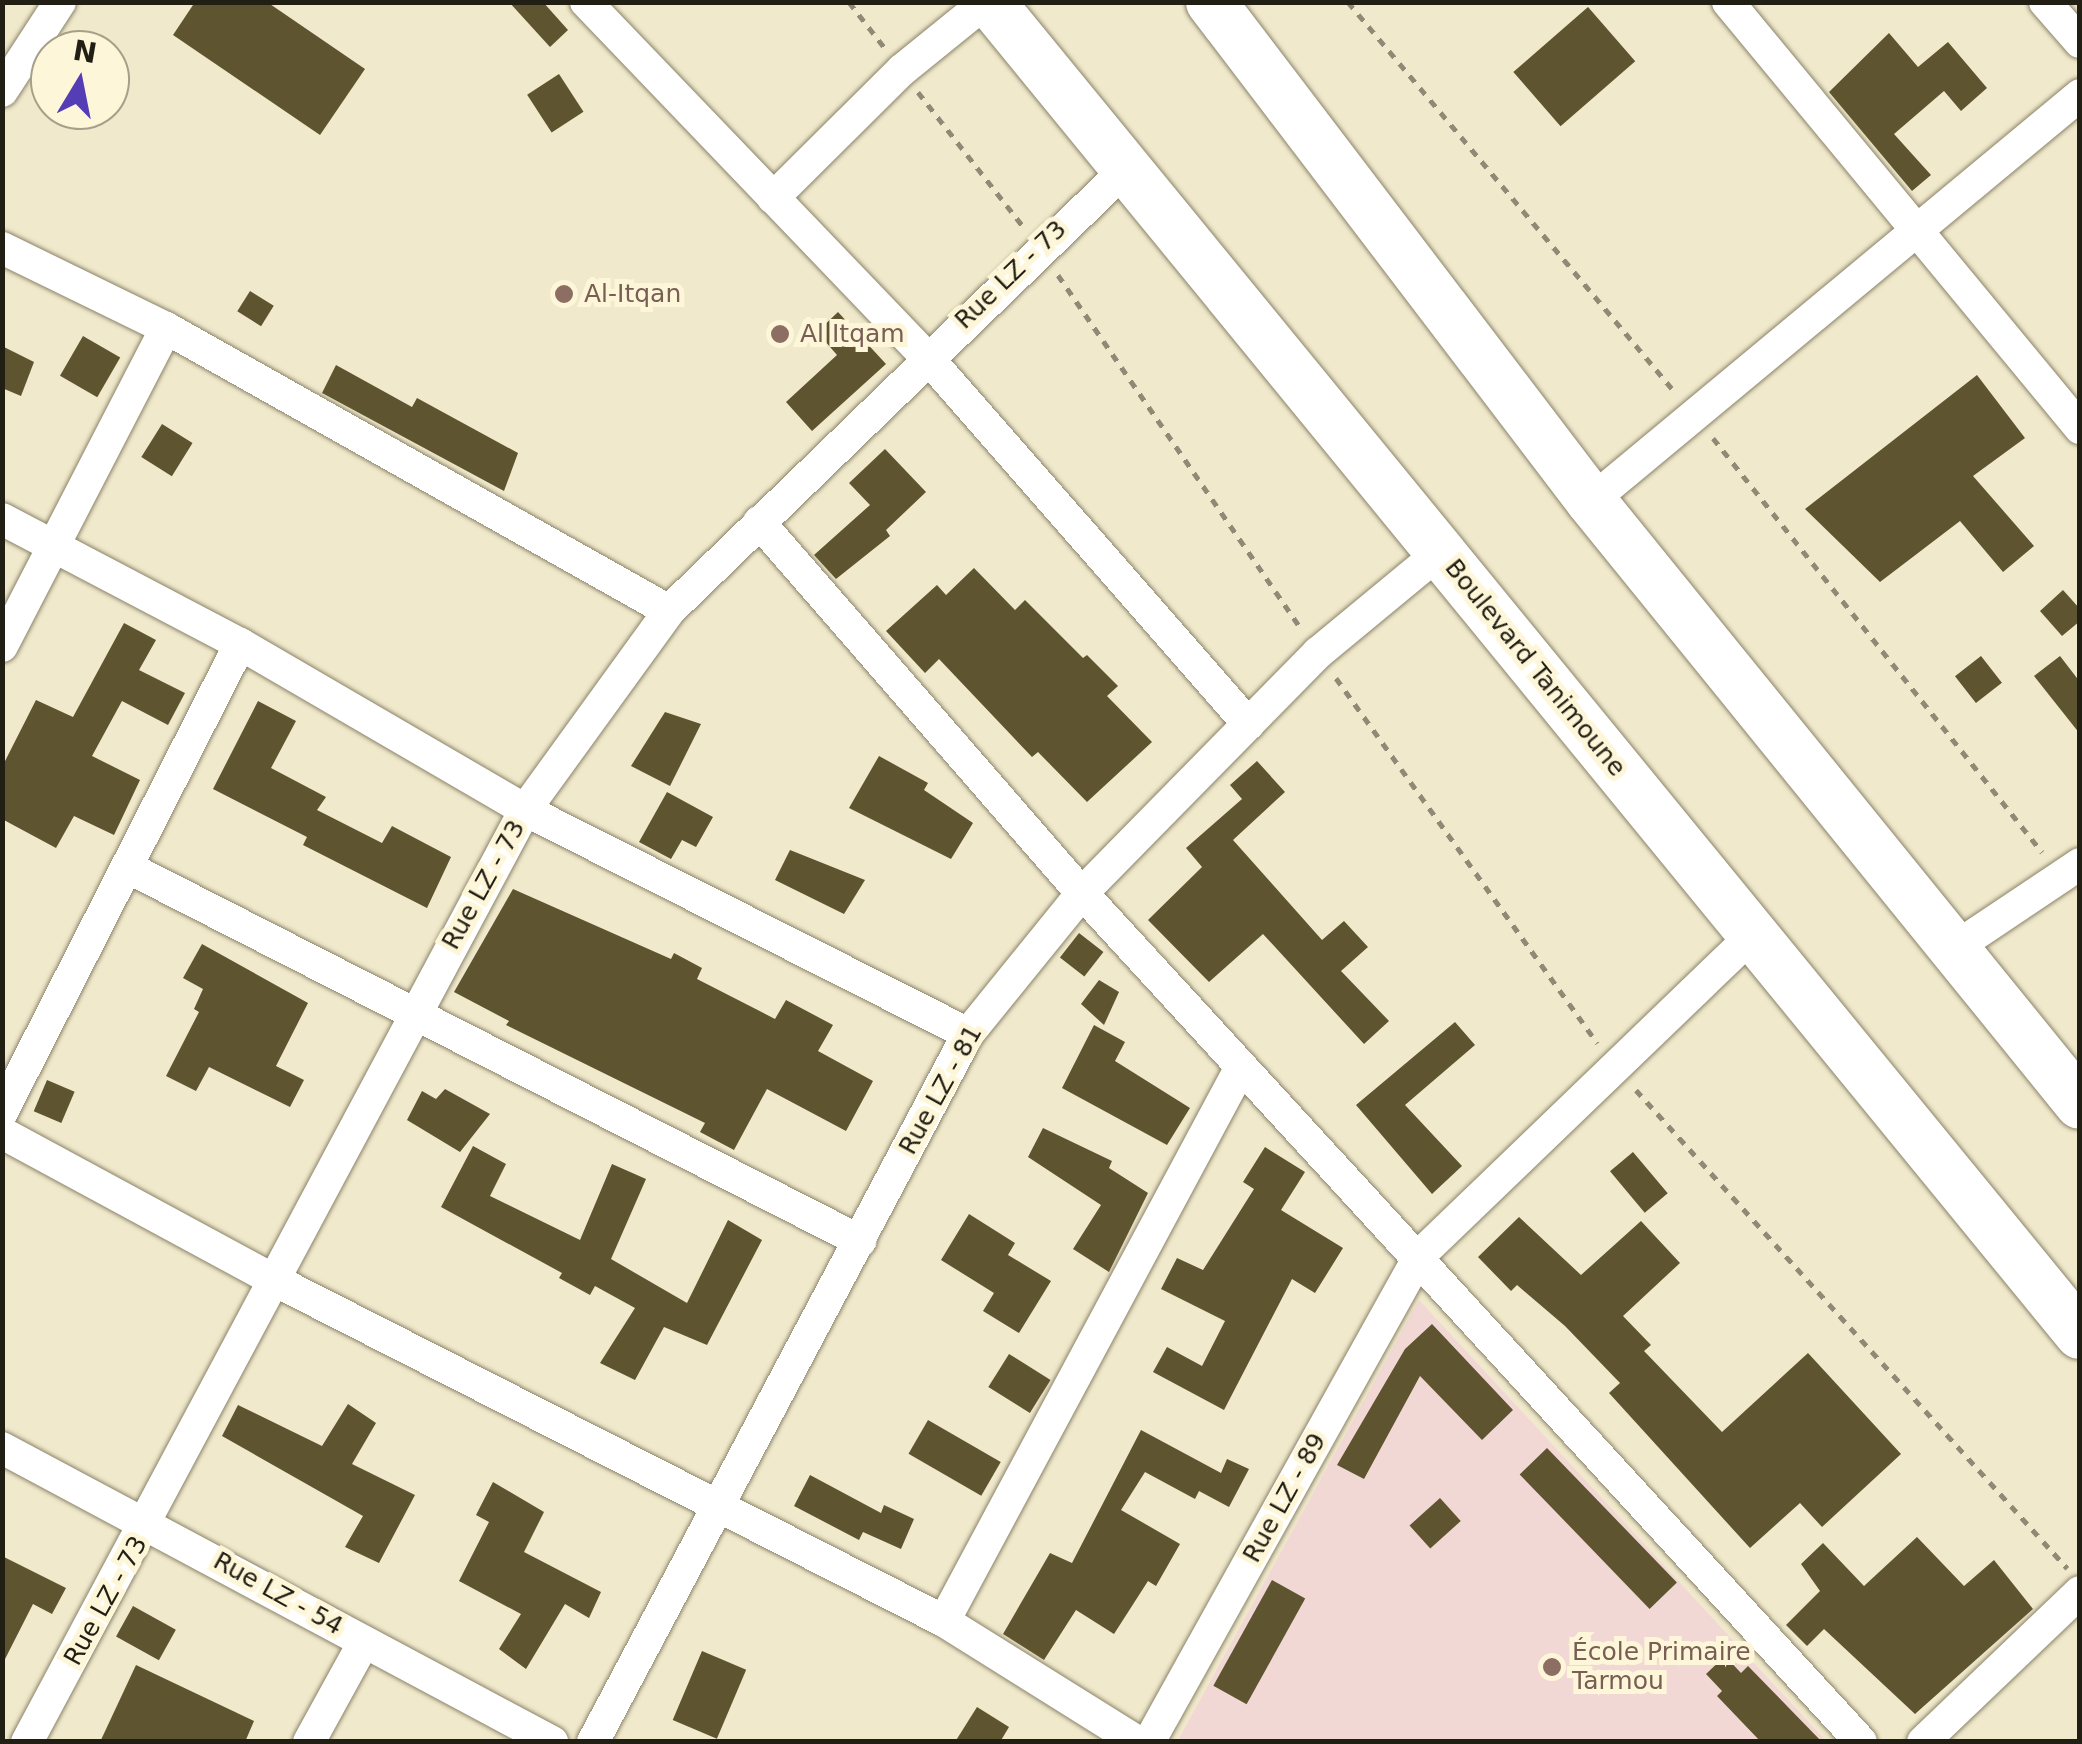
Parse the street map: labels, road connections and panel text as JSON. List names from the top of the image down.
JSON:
{
  "streets": {
    "main road": ["Boulevard Tanimoune"],
    "street": [
      "Rue LZ - 73",
      "Rue LZ - 81",
      "Rue LZ - 89",
      "Rue LZ - 54"
    ]
  },
  "crossings": [
    ["Rue LZ - 73", "Boulevard Tanimoune"],
    ["Rue LZ - 73", "Rue LZ - 54"],
    ["Boulevard Tanimoune", "Rue LZ - 81"],
    ["Boulevard Tanimoune", "Rue LZ - 89"]
  ],
  "places": ["Al-Itqan", "Al Itqam", "École Primaire Tarmou"],
  "north": "top"
}
